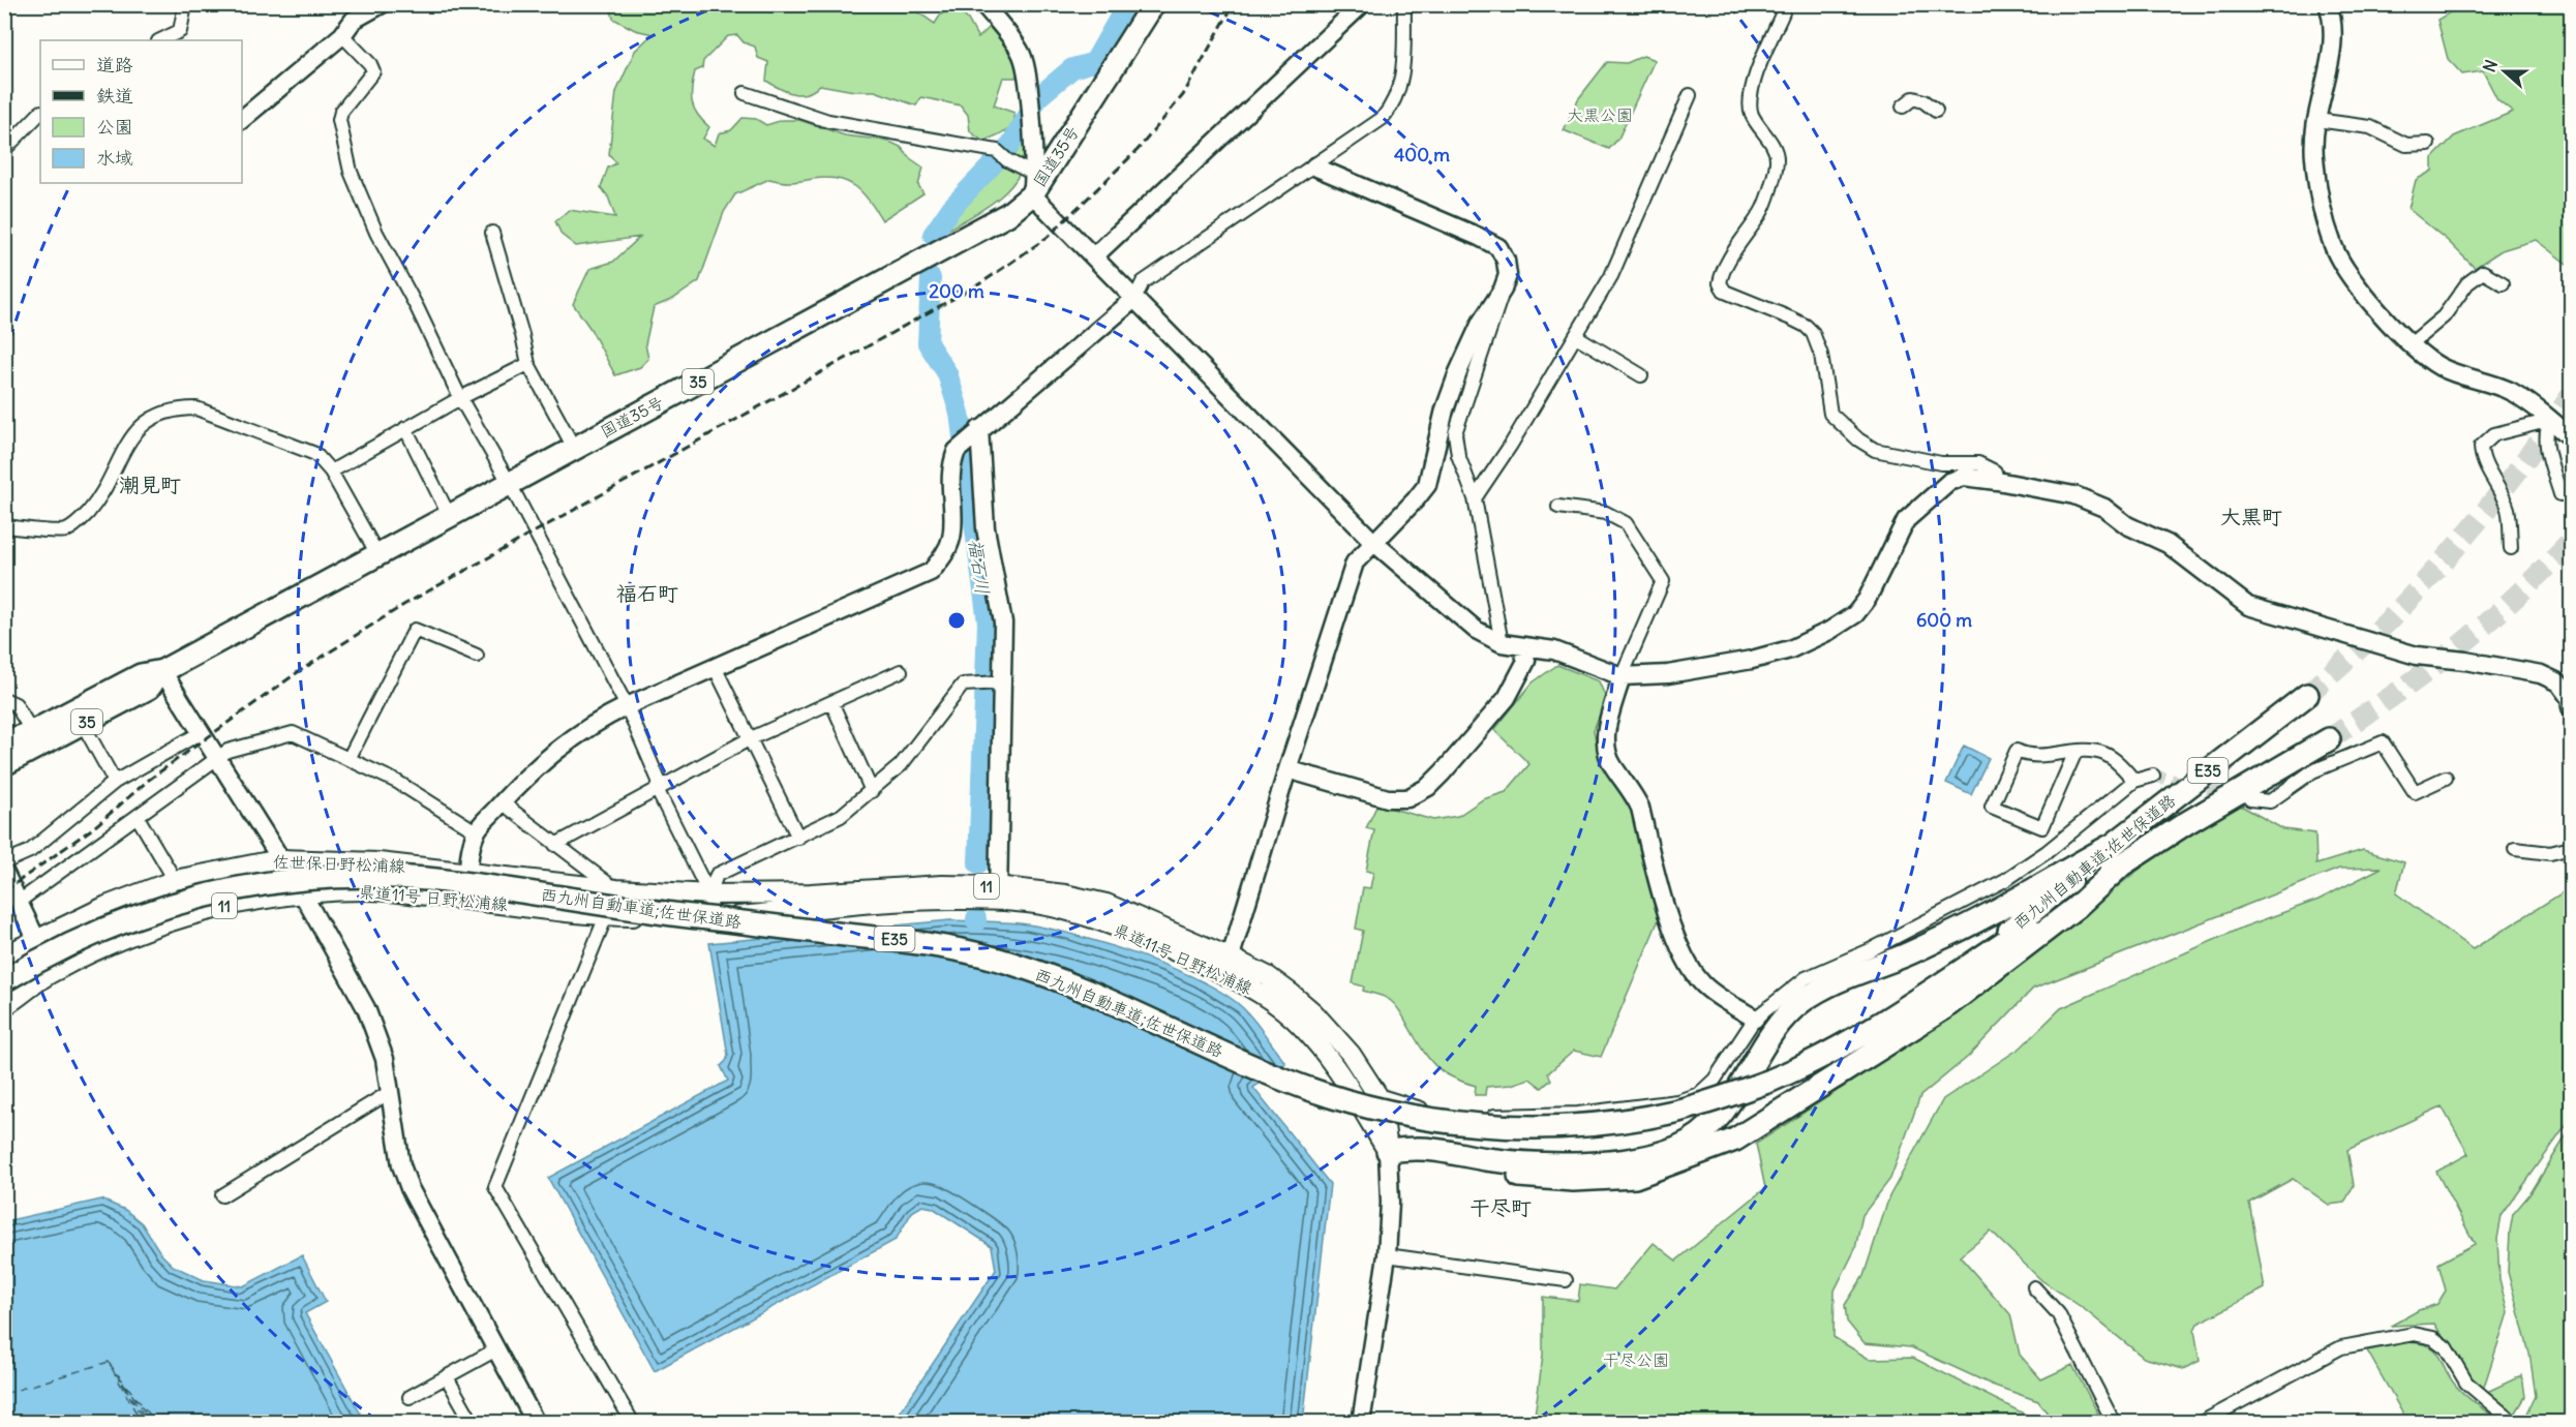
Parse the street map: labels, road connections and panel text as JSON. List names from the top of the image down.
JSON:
{
  "streets": {
    "highway": [
      "国道35号",
      "35",
      "E35",
      "西九州自動車道;佐世保道路"
    ],
    "main road": ["佐世保日野松浦線", "11", "県道11号 日野松浦線"]
  },
  "crossings": [
    ["佐世保日野松浦線", "県道11号 日野松浦線"]
  ],
  "districts": [
    "潮見町",
    "大黒町",
    "福石町",
    "干尽町"
  ],
  "water": ["福石川"],
  "parks": ["大黒公園", "干尽公園"],
  "legend": [
    "道路",
    "鉄道",
    "公園",
    "水域"
  ],
  "north": "left",
  "rings": ["400 m", "200 m", "600 m"]
}
